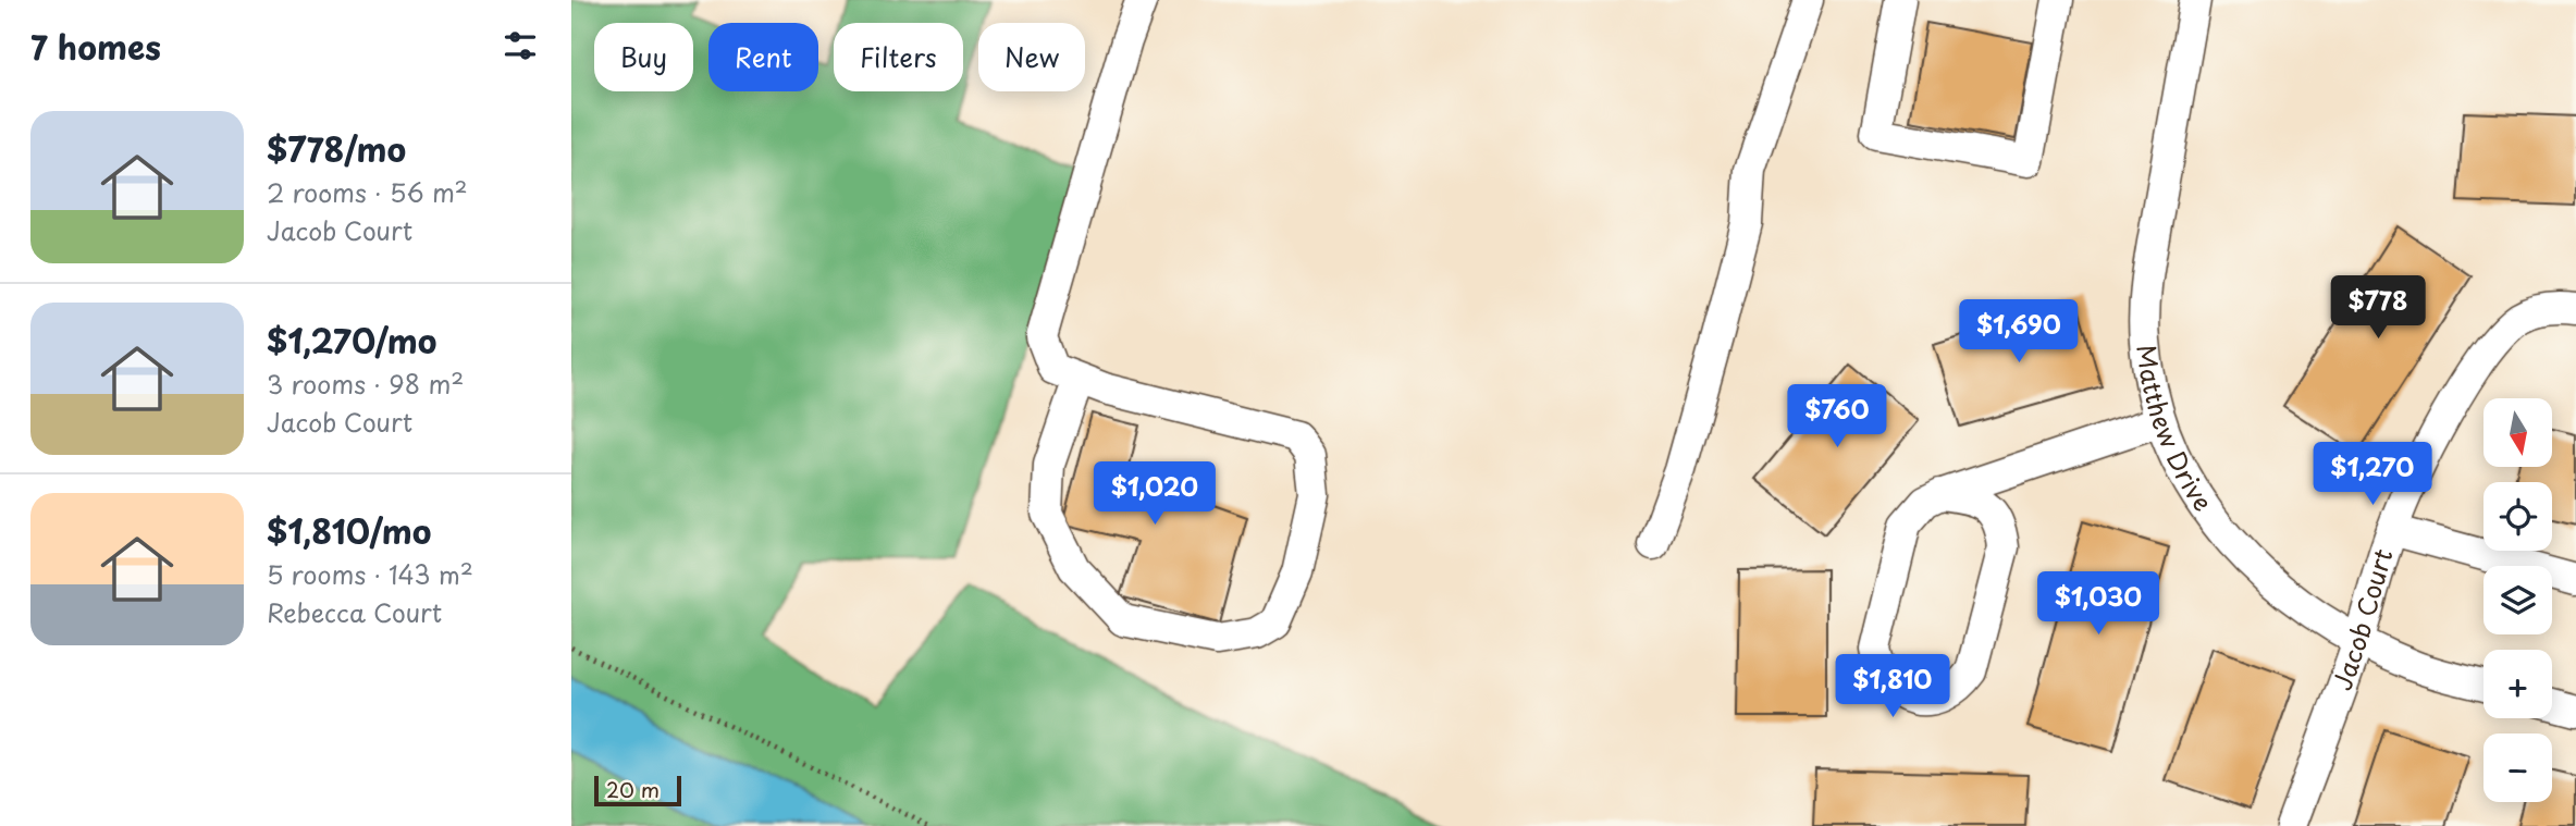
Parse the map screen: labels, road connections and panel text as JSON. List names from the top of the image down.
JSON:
{
  "streets": {
    "street": ["Matthew Drive", "Jacob Court"]
  },
  "crossings": [
    ["Matthew Drive", "Jacob Court"]
  ],
  "scale_bar": "20 m",
  "north": "bottom",
  "page": {
    "heading": "7 homes",
    "chip": [
      "Buy",
      "Rent",
      "Filters",
      "New"
    ],
    "list": [
      {
        "name": "$778/mo",
        "note": "2 rooms · 56 m² · Jacob Court"
      },
      {
        "name": "$1,270/mo",
        "note": "3 rooms · 98 m² · Jacob Court"
      },
      {
        "name": "$1,810/mo",
        "note": "5 rooms · 143 m² · Rebecca Court"
      }
    ],
    "price": [
      "$778",
      "$1,690",
      "$760",
      "$1,270",
      "$1,020",
      "$1,030",
      "$1,810"
    ],
    "map_buttons": ["+", "−"],
    "scale": "20 m"
  }
}
